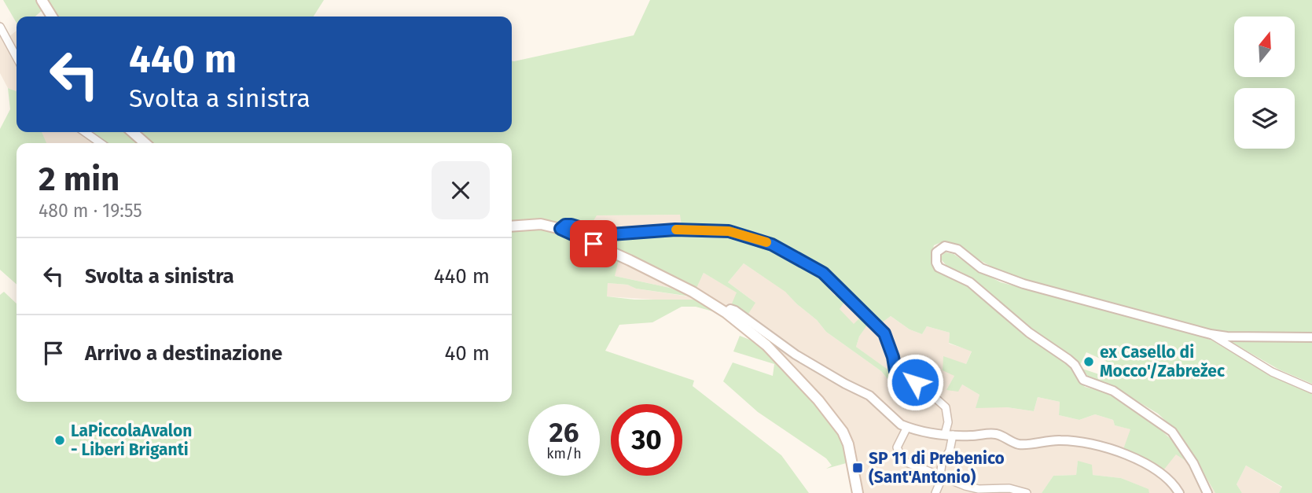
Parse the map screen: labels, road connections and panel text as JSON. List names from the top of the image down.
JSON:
{
  "places": {
    "other": ["ex Casello di Mocco'/Zabrežec", "LaPiccolaAvalon - Liberi Briganti"],
    "transit": ["SP 11 di Prebenico (Sant'Antonio)"]
  },
  "north": "top",
  "page": {
    "turn": ["440 m", "Svolta a sinistra"],
    "heading": ["2 min", "480 m · 19:55"],
    "list": [
      {
        "name": "Svolta a sinistra",
        "value": "440 m"
      },
      {
        "name": "Arrivo a destinazione",
        "value": "40 m"
      }
    ],
    "speed": "26 km/h",
    "limit": "30"
  }
}
